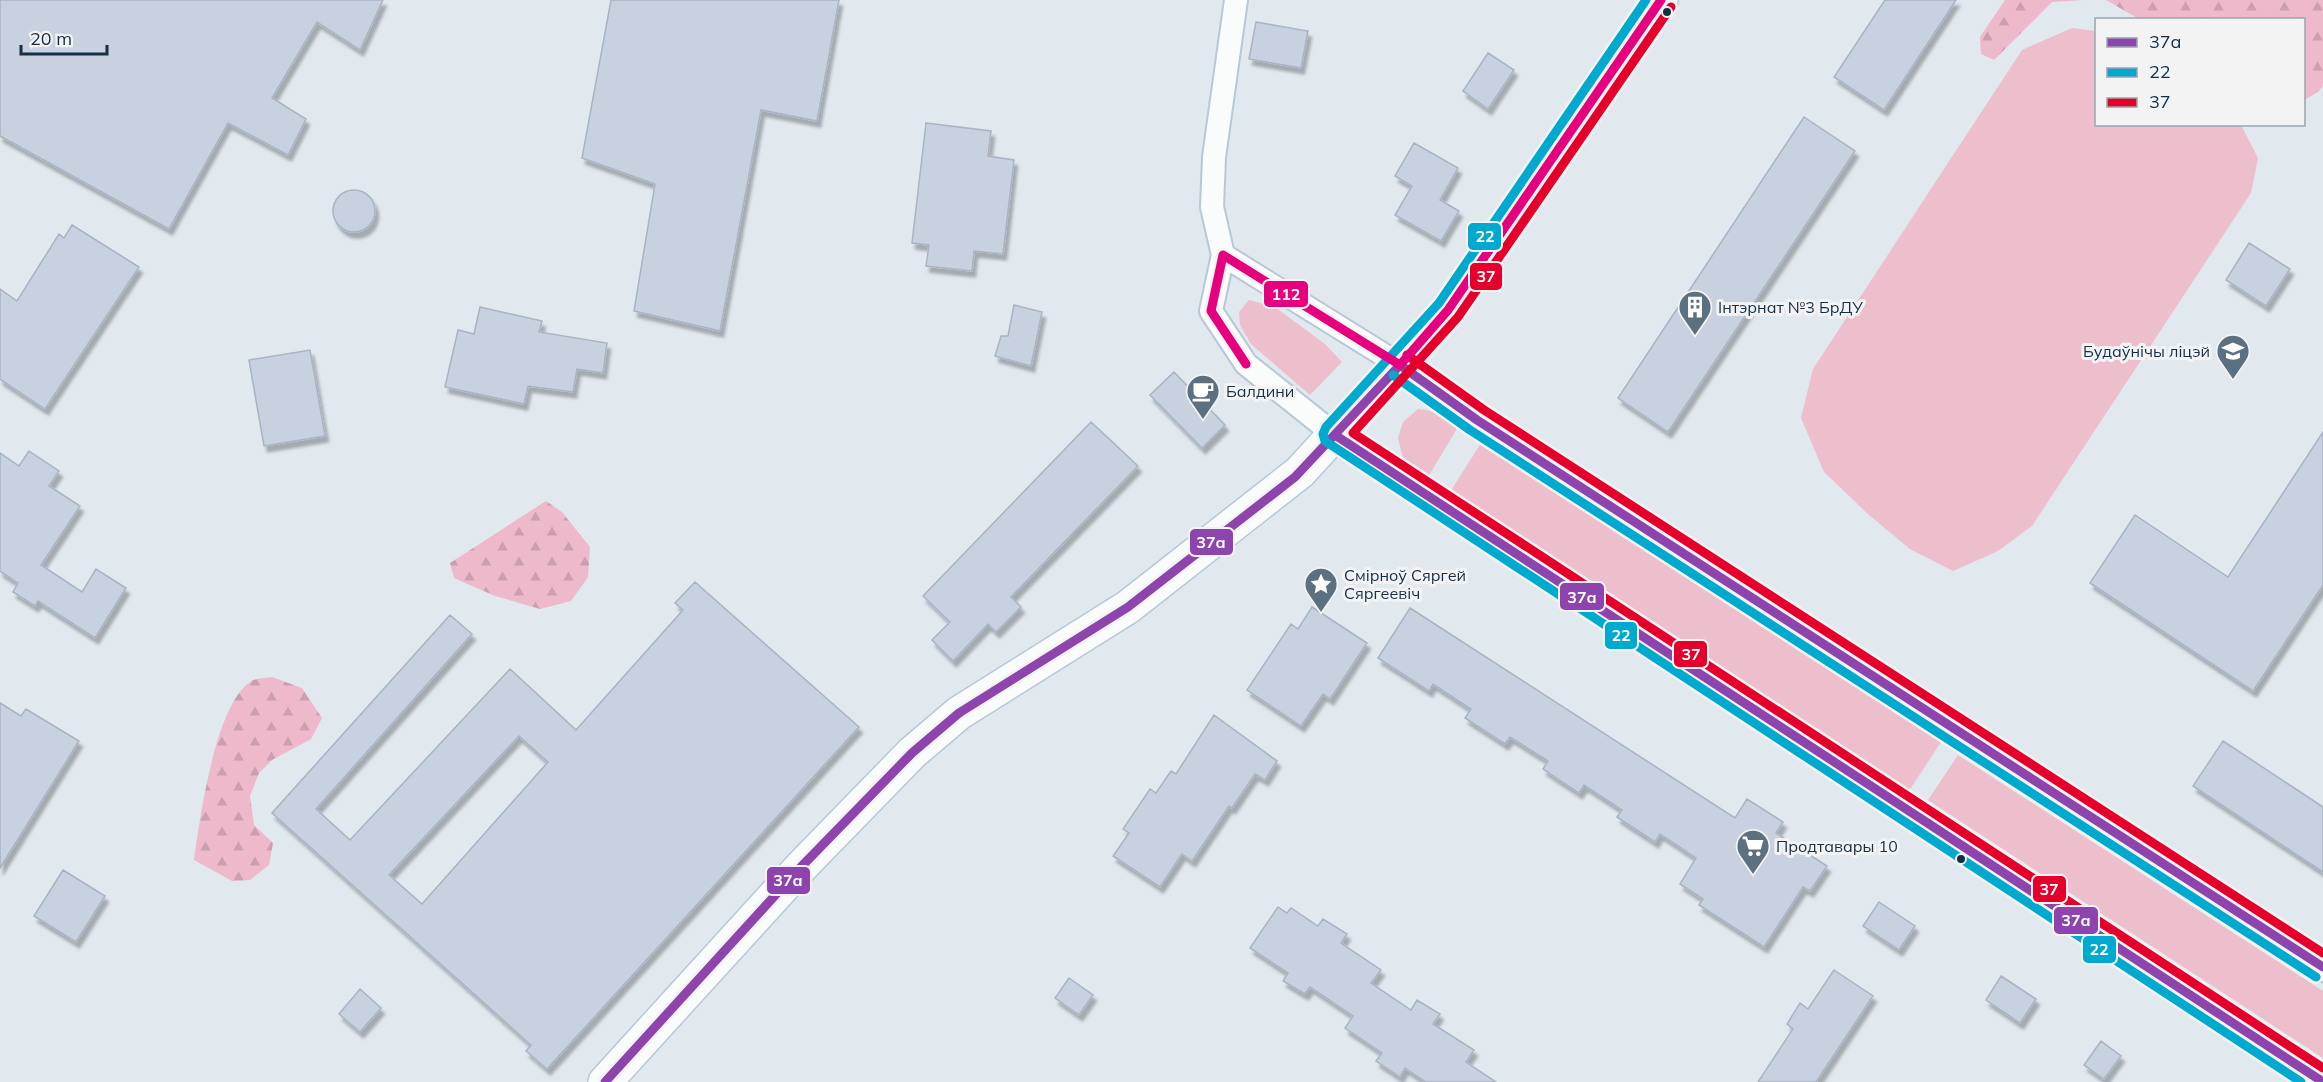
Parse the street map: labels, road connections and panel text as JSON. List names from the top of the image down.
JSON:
{
  "places": {
    "building": ["Інтэрнат №3 БрДУ"],
    "school or university": ["Будаўнічы ліцэй"],
    "cafe": ["Балдини"],
    "place": ["Смірноў Сяргей Сяргеевіч"],
    "supermarket": ["Продтавары 10"]
  },
  "lines": [
    "transit line 22",
    "transit line 112",
    "transit line 37",
    "transit line 37а"
  ],
  "legend": ["37а", "22", "37"],
  "scale_bar": "20 m"
}
